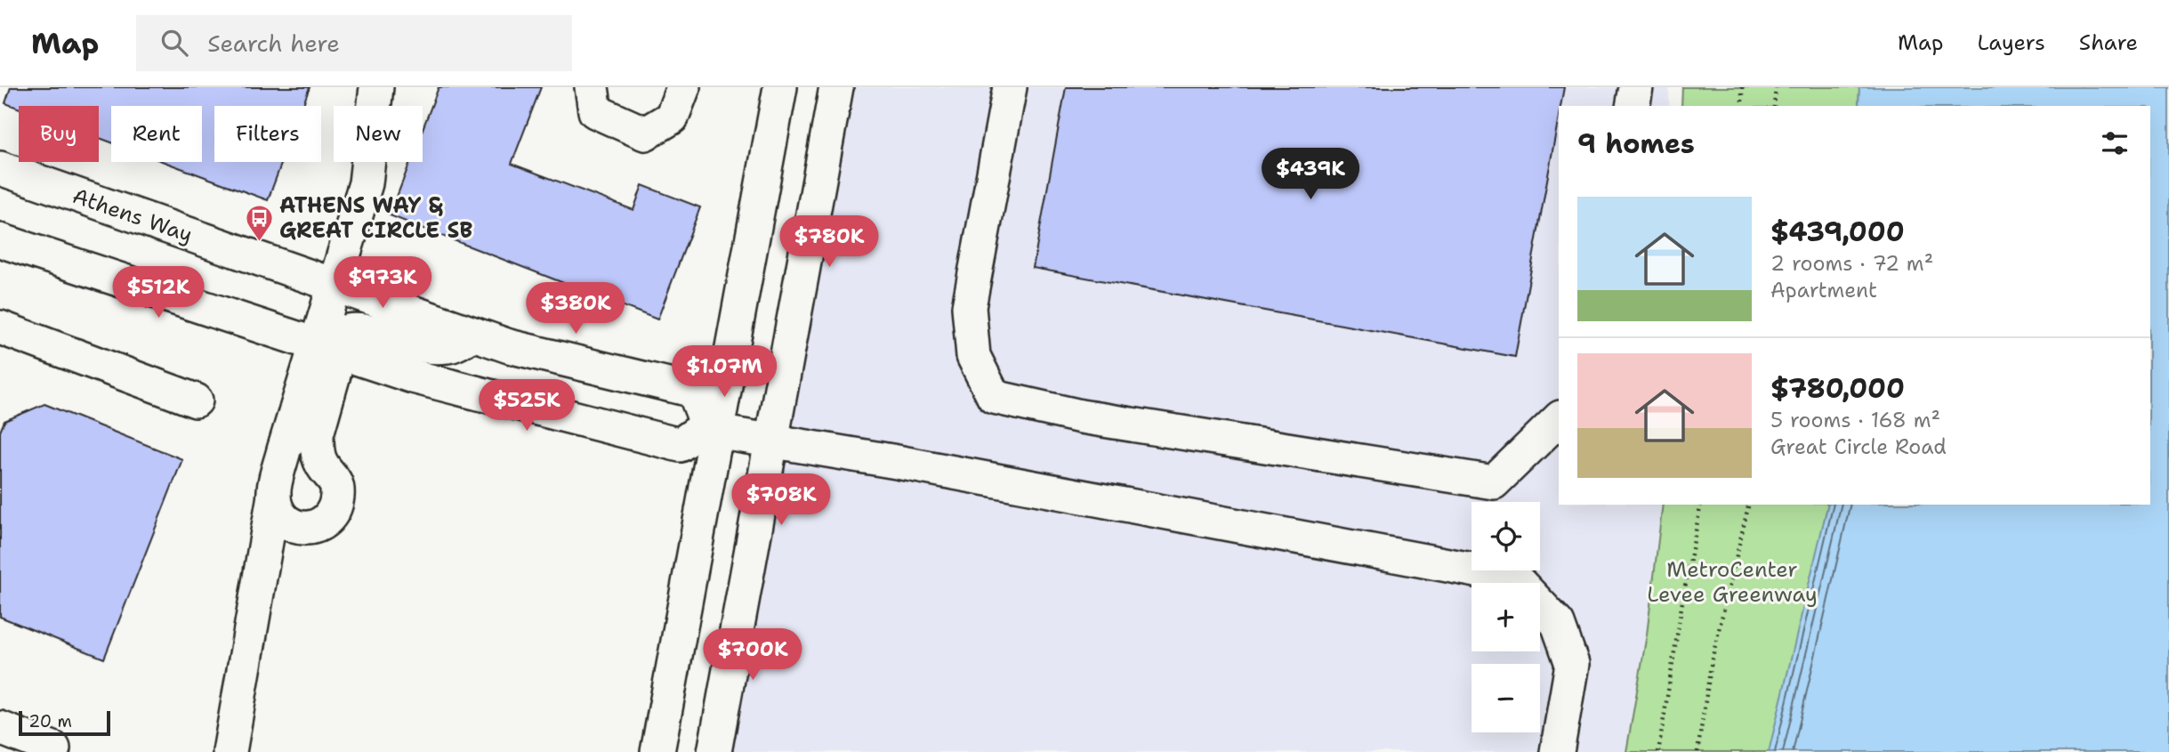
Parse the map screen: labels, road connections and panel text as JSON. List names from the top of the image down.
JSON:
{
  "streets": {
    "street": ["Athens Way"]
  },
  "parks": ["MetroCenter Levee Greenway"],
  "places": {
    "bus stop": ["ATHENS WAY & GREAT CIRCLE SB"]
  },
  "scale_bar": "20 m",
  "page": {
    "header": "Map",
    "search": "Search here",
    "nav": ["Map", "Layers", "Share"],
    "chip": [
      "Buy",
      "Rent",
      "Filters",
      "New"
    ],
    "heading": "9 homes",
    "price": [
      "$439K",
      "$780K",
      "$973K",
      "$512K",
      "$380K",
      "$1.07M",
      "$525K",
      "$708K",
      "$700K"
    ],
    "list": [
      {
        "name": "$439,000",
        "note": "2 rooms · 72 m² · Apartment"
      },
      {
        "name": "$780,000",
        "note": "5 rooms · 168 m² · Great Circle Road"
      }
    ],
    "map_buttons": ["+", "−"],
    "scale": "20 m"
  }
}
